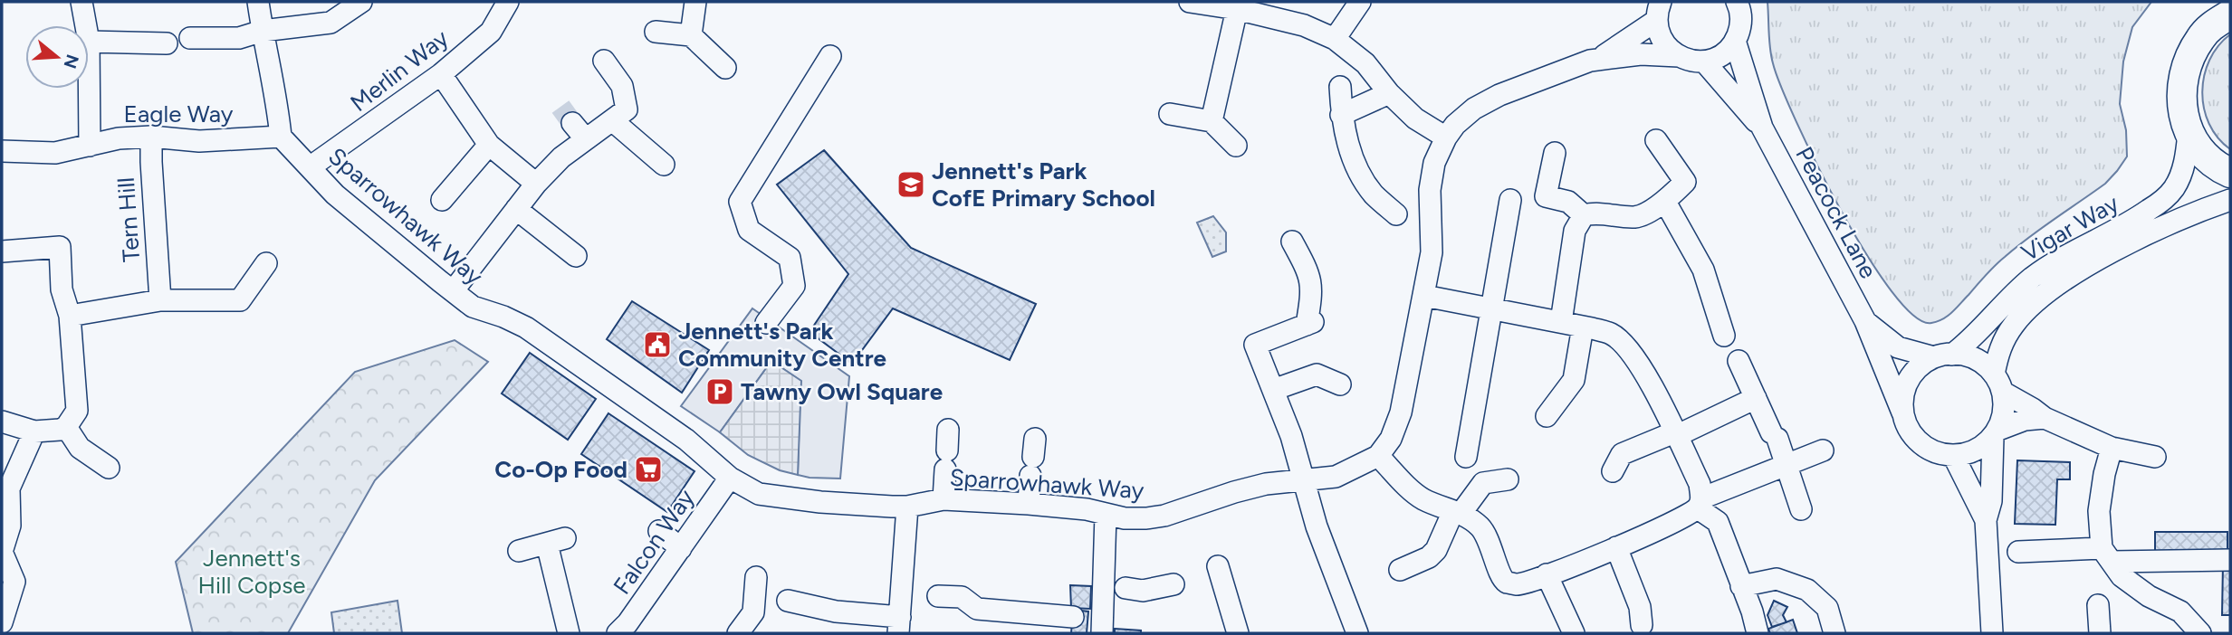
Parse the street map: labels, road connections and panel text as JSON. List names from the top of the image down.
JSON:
{
  "streets": {
    "street": [
      "Merlin Way",
      "Eagle Way",
      "Peacock Lane",
      "Sparrowhawk Way",
      "Tern Hill",
      "Vigar Way",
      "Falcon Way"
    ]
  },
  "crossings": [
    ["Merlin Way", "Sparrowhawk Way"],
    ["Eagle Way", "Sparrowhawk Way"],
    ["Eagle Way", "Tern Hill"],
    ["Peacock Lane", "Vigar Way"],
    ["Sparrowhawk Way", "Falcon Way"]
  ],
  "parks": ["Jennett's Hill Copse"],
  "places": {
    "school or university": ["Jennett's Park CofE Primary School"],
    "public building": ["Jennett's Park Community Centre"],
    "parking": ["Tawny Owl Square"],
    "supermarket": ["Co-Op Food"]
  },
  "north": "right"
}
